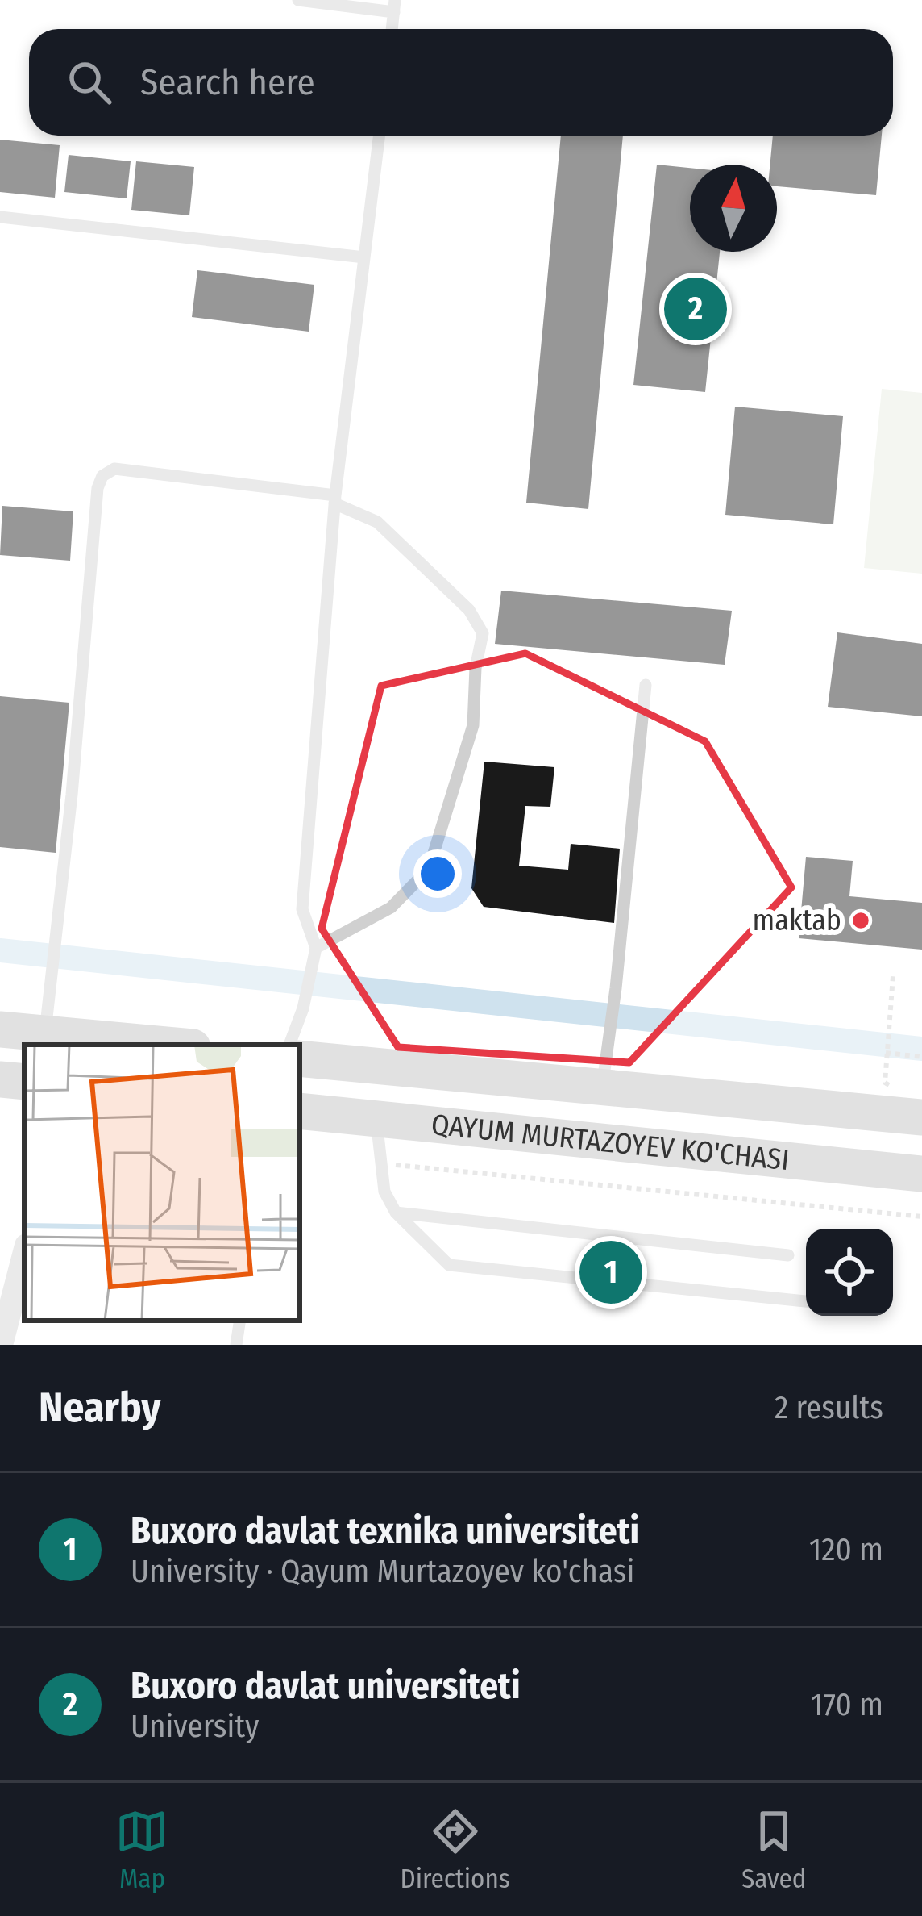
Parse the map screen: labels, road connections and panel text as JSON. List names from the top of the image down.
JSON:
{
  "streets": {
    "street": ["QAYUM MURTAZOYEV KO'CHASI"]
  },
  "places": ["maktab"],
  "north": "top",
  "page": {
    "search": "Search here",
    "pins": ["2", "1"],
    "heading": ["Nearby", "2 results"],
    "list": [
      {
        "mark": "1",
        "name": "Buxoro davlat texnika universiteti",
        "note": "University · Qayum Murtazoyev ko'chasi",
        "value": "120 m"
      },
      {
        "mark": "2",
        "name": "Buxoro davlat universiteti",
        "note": "University",
        "value": "170 m"
      }
    ],
    "nav": ["Map", "Directions", "Saved"]
  }
}
